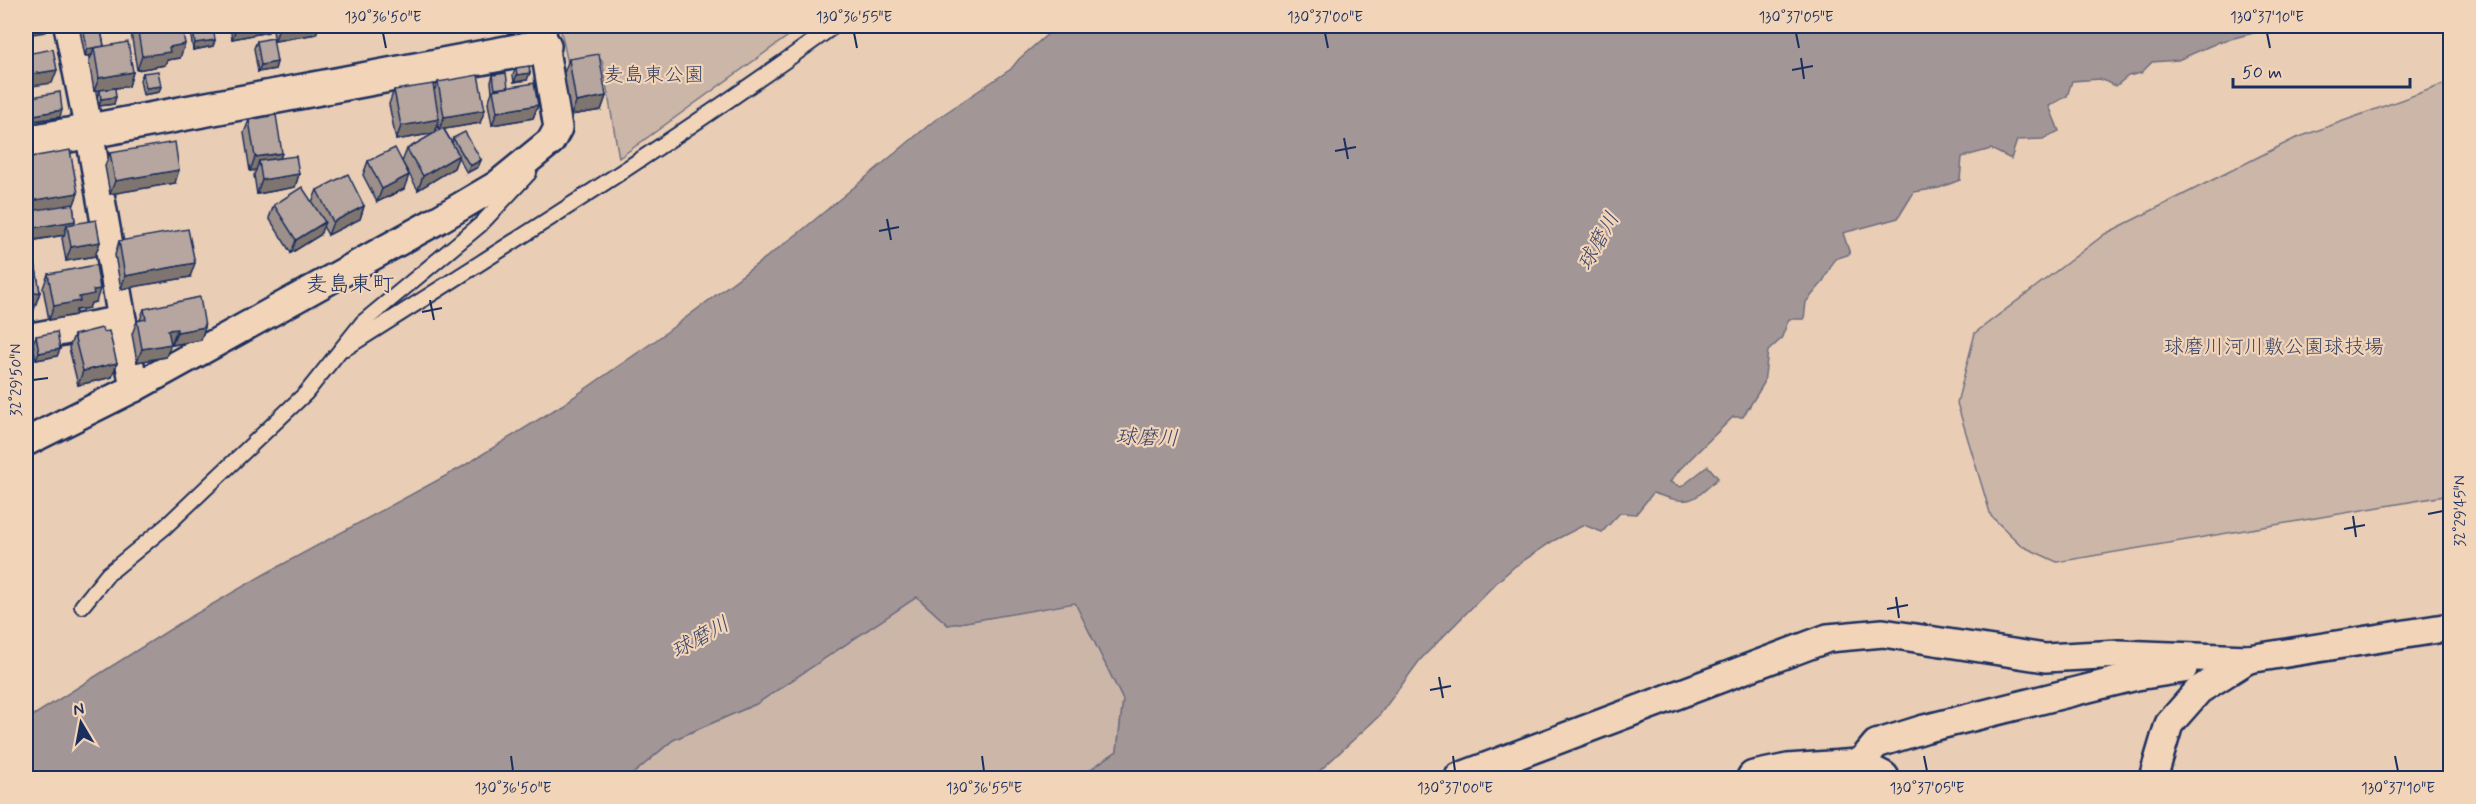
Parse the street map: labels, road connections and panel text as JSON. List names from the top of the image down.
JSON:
{
  "districts": ["麦島東町"],
  "water": ["球磨川"],
  "parks": ["麦島東公園", "球磨川河川敷公園球技場"],
  "scale_bar": "50 m",
  "north": "top",
  "coordinates": [
    "130°36'50\"E",
    "130°36'55\"E",
    "130°37'00\"E",
    "130°37'05\"E",
    "130°37'10\"E",
    "32°29'50\"N",
    "32°29'45\"N"
  ]
}
